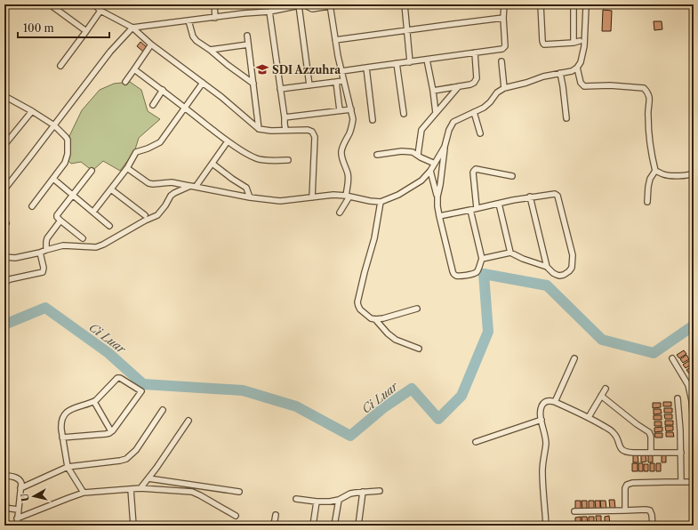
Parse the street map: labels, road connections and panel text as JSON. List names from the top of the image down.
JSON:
{
  "water": ["Ci Luar"],
  "places": {
    "school or university": ["SDI Azzuhra"]
  },
  "scale_bar": "100 m",
  "north": "left"
}
